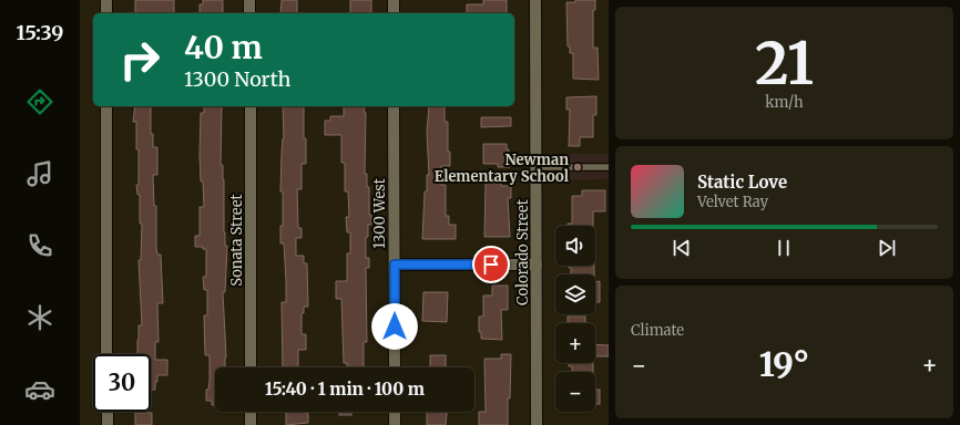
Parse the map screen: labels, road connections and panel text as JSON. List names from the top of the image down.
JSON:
{
  "streets": {
    "street": ["1300 West", "Sonata Street", "Colorado Street"]
  },
  "places": ["Newman Elementary School"],
  "page": {
    "tabs": "15:39",
    "tile": [
      ["21", "km/h"],
      "Climate"
    ],
    "turn": ["40 m", "1300 North"],
    "song": ["Static Love", "Velvet Ray"],
    "map_buttons": ["+", "−"],
    "heat": ["−", "19°", "+"],
    "limit": "30",
    "trip": "15:40 · 1 min · 100 m"
  }
}
